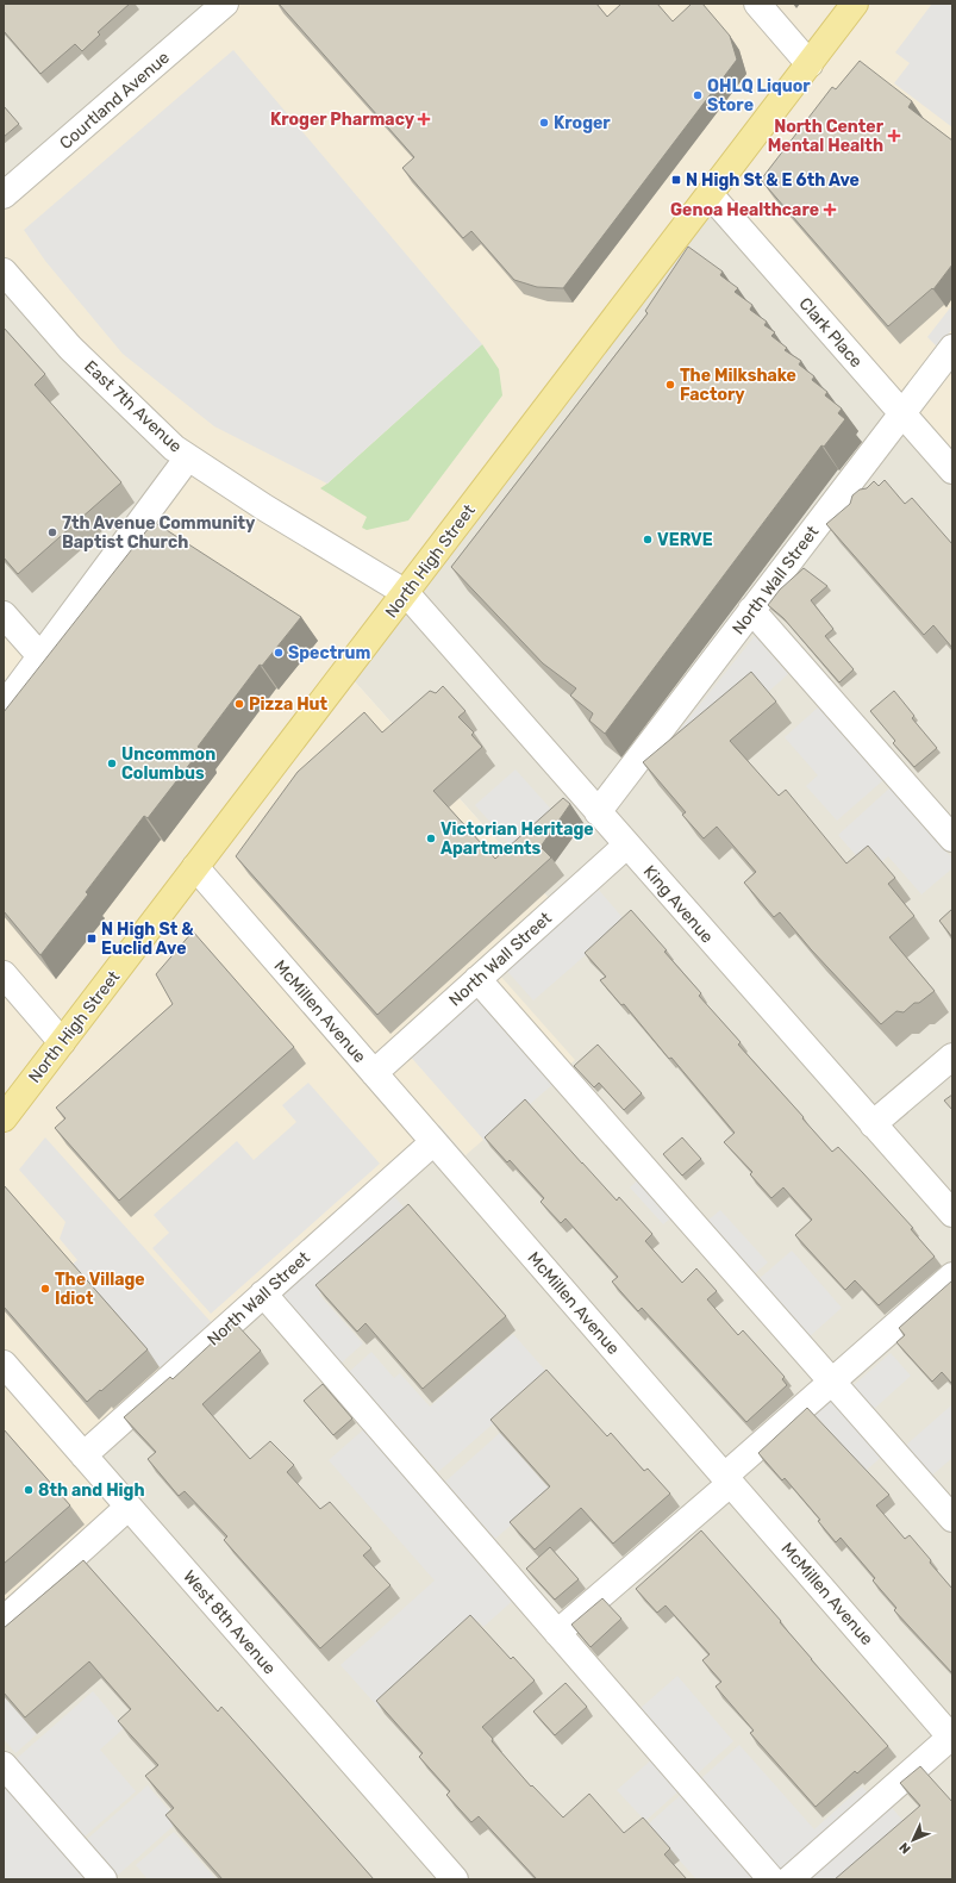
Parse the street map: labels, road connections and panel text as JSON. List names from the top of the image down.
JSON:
{
  "streets": {
    "main road": ["North High Street"],
    "street": [
      "Courtland Avenue",
      "Clark Place",
      "East 7th Avenue",
      "North Wall Street",
      "King Avenue",
      "McMillen Avenue",
      "West 8th Avenue"
    ]
  },
  "crossings": [
    ["Clark Place", "North High Street"],
    ["Clark Place", "North Wall Street"],
    ["East 7th Avenue", "North High Street"],
    ["East 7th Avenue", "King Avenue"],
    ["North High Street", "King Avenue"],
    ["North High Street", "McMillen Avenue"],
    ["North Wall Street", "King Avenue"],
    ["North Wall Street", "McMillen Avenue"],
    ["North Wall Street", "West 8th Avenue"]
  ],
  "places": {
    "other": [
      "OHLQ Liquor Store",
      "Kroger",
      "The Milkshake Factory",
      "7th Avenue Community Baptist Church",
      "VERVE",
      "Spectrum",
      "Pizza Hut",
      "Uncommon Columbus",
      "Victorian Heritage Apartments",
      "The Village Idiot",
      "8th and High"
    ],
    "health": ["Kroger Pharmacy", "North Center Mental Health", "Genoa Healthcare"],
    "transit": ["N High St & E 6th Ave", "N High St & Euclid Ave"]
  },
  "north": "bottom left"
}
